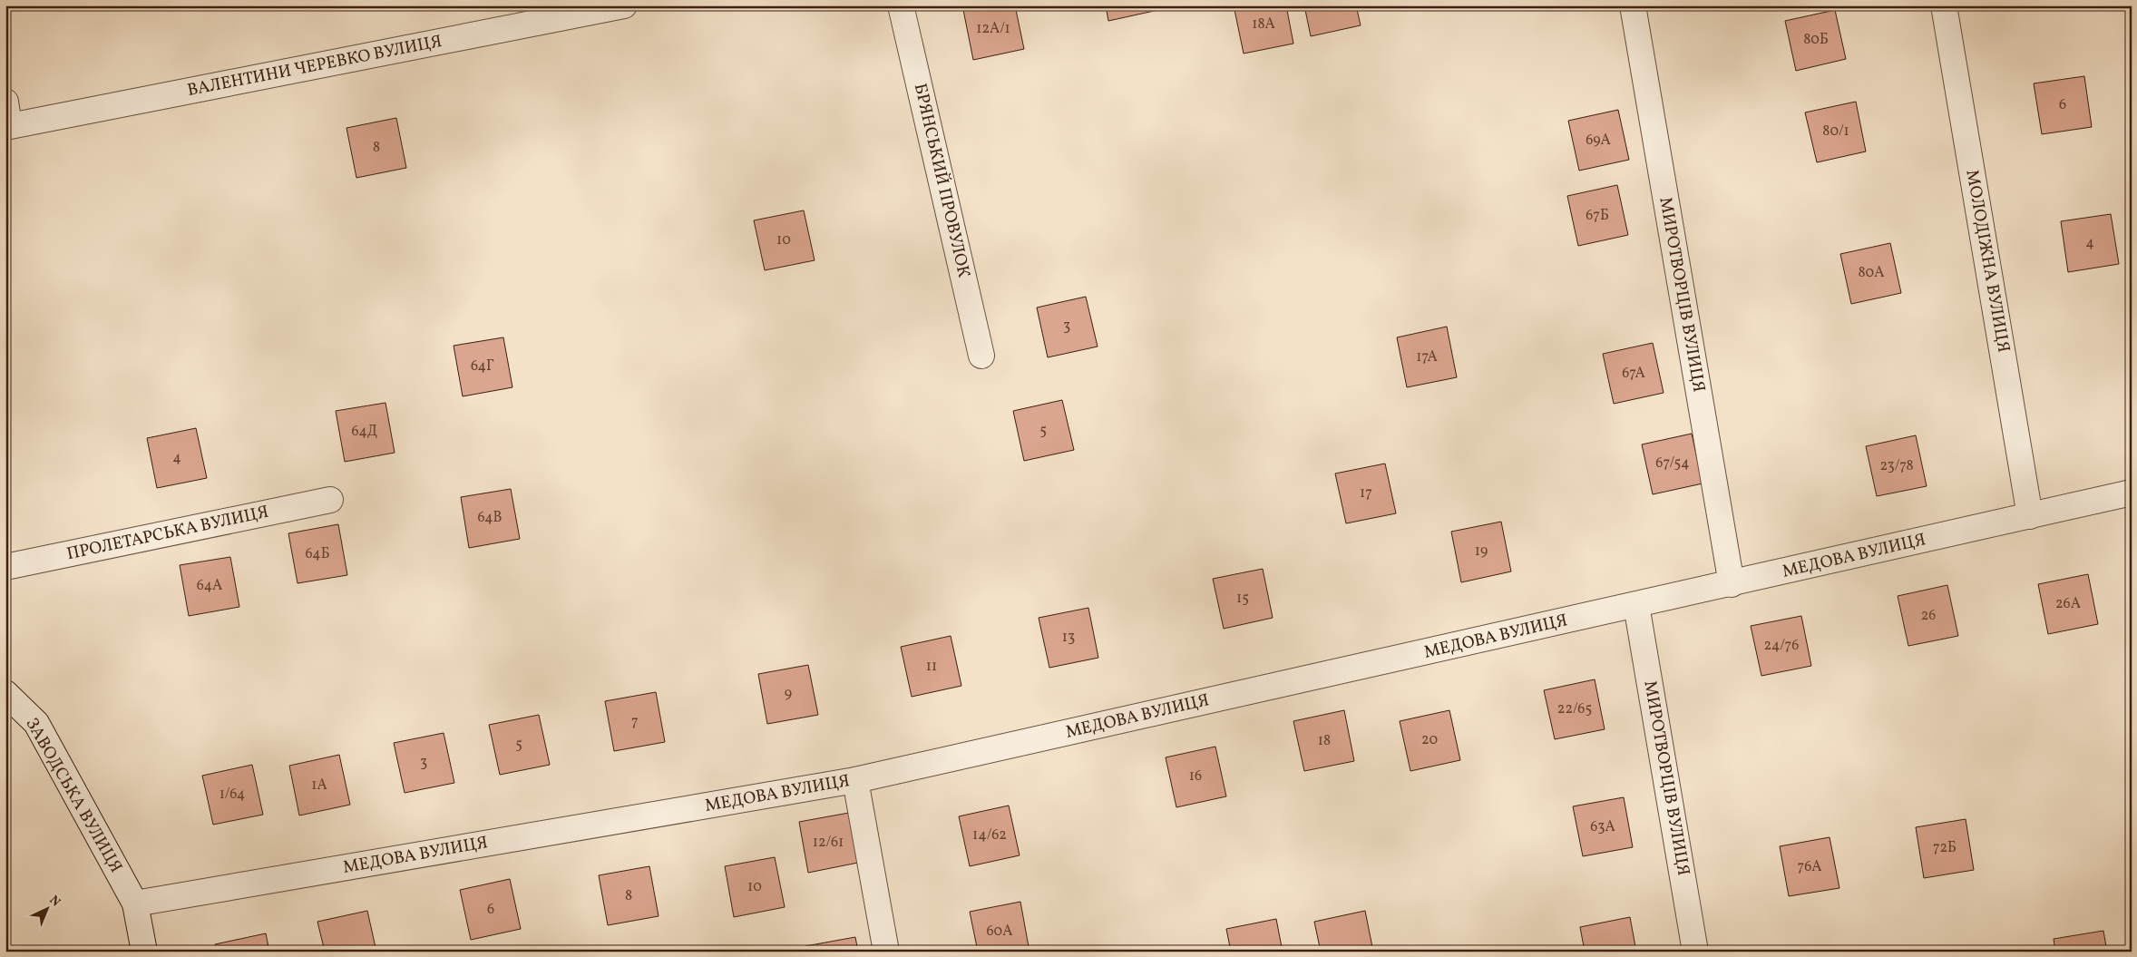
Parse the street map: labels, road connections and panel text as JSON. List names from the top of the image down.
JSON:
{
  "streets": {
    "street": [
      "ВАЛЕНТИНИ ЧЕРЕВКО ВУЛИЦЯ",
      "БРЯНСЬКИЙ ПРОВУЛОК",
      "МОЛОДІЖНА ВУЛИЦЯ",
      "МИРОТВОРЦІВ ВУЛИЦЯ",
      "ПРОЛЕТАРСЬКА ВУЛИЦЯ",
      "МЕДОВА ВУЛИЦЯ",
      "ЗАВОДСЬКА ВУЛИЦЯ"
    ]
  },
  "crossings": [
    ["МОЛОДІЖНА ВУЛИЦЯ", "МЕДОВА ВУЛИЦЯ"],
    ["МИРОТВОРЦІВ ВУЛИЦЯ", "МЕДОВА ВУЛИЦЯ"],
    ["МЕДОВА ВУЛИЦЯ", "ЗАВОДСЬКА ВУЛИЦЯ"]
  ],
  "house_numbers": [
    "18А",
    "12А/1",
    "80Б",
    "6",
    "80/1",
    "69А",
    "8",
    "67Б",
    "10",
    "4",
    "80А",
    "3",
    "17А",
    "64Г",
    "67А",
    "5",
    "64Д",
    "4",
    "67/54",
    "23/78",
    "17",
    "64В",
    "19",
    "64Б",
    "64А",
    "15",
    "26А",
    "26",
    "13",
    "24/76",
    "11",
    "9",
    "22/65",
    "7",
    "20",
    "18",
    "5",
    "3",
    "16",
    "1А",
    "1/64",
    "63А",
    "14/62",
    "12/61",
    "72Б",
    "76А",
    "10",
    "8",
    "6",
    "60А"
  ],
  "north": "top right"
}
